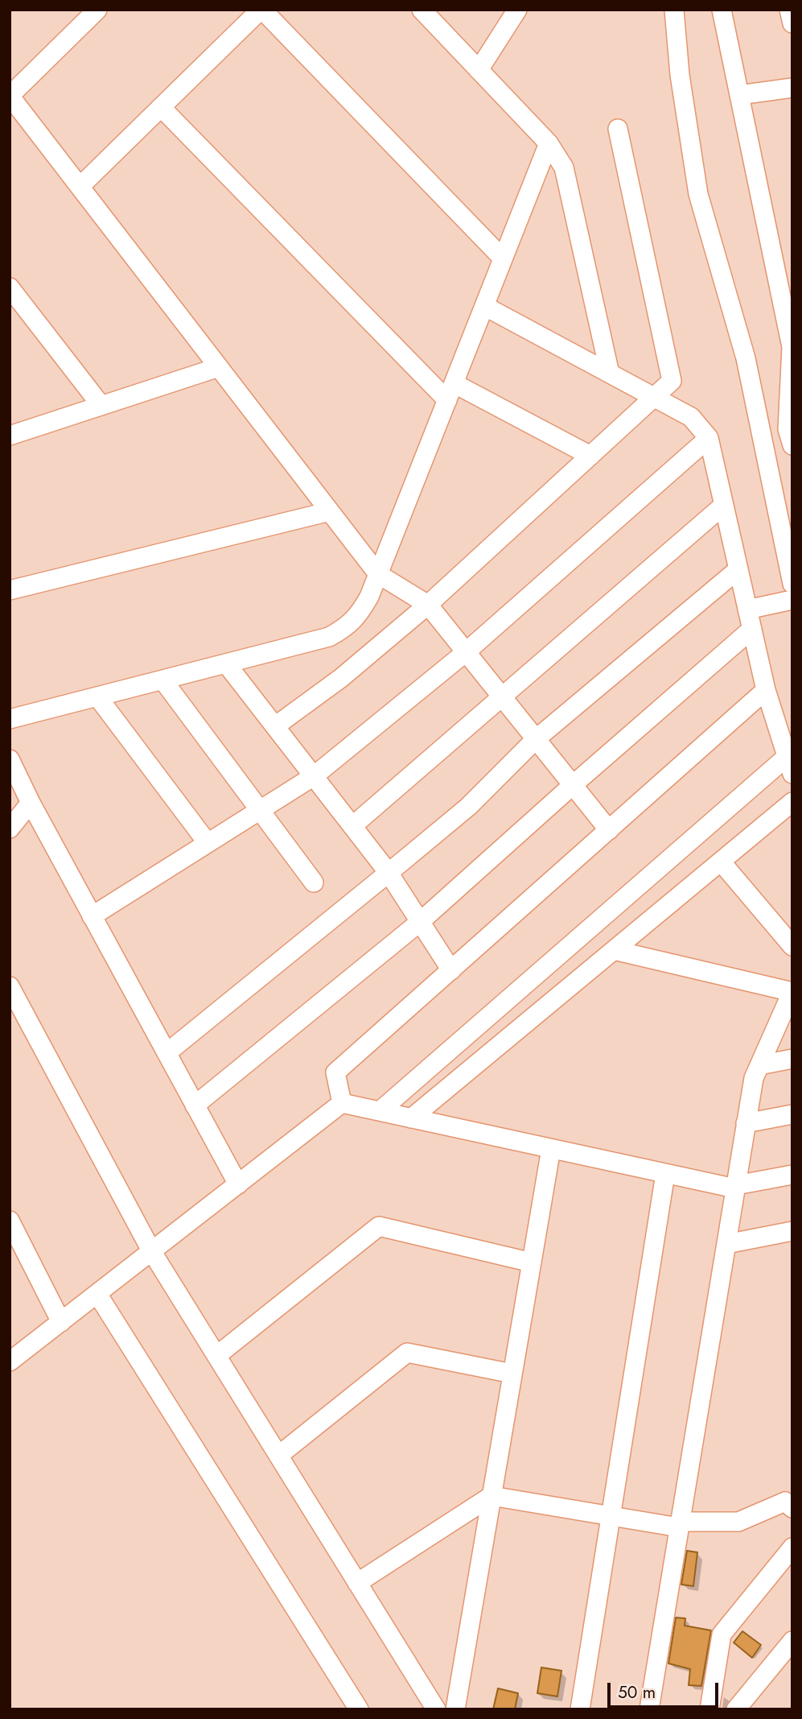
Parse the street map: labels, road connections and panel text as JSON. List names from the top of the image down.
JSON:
{
  "scale_bar": "50 m"
}
